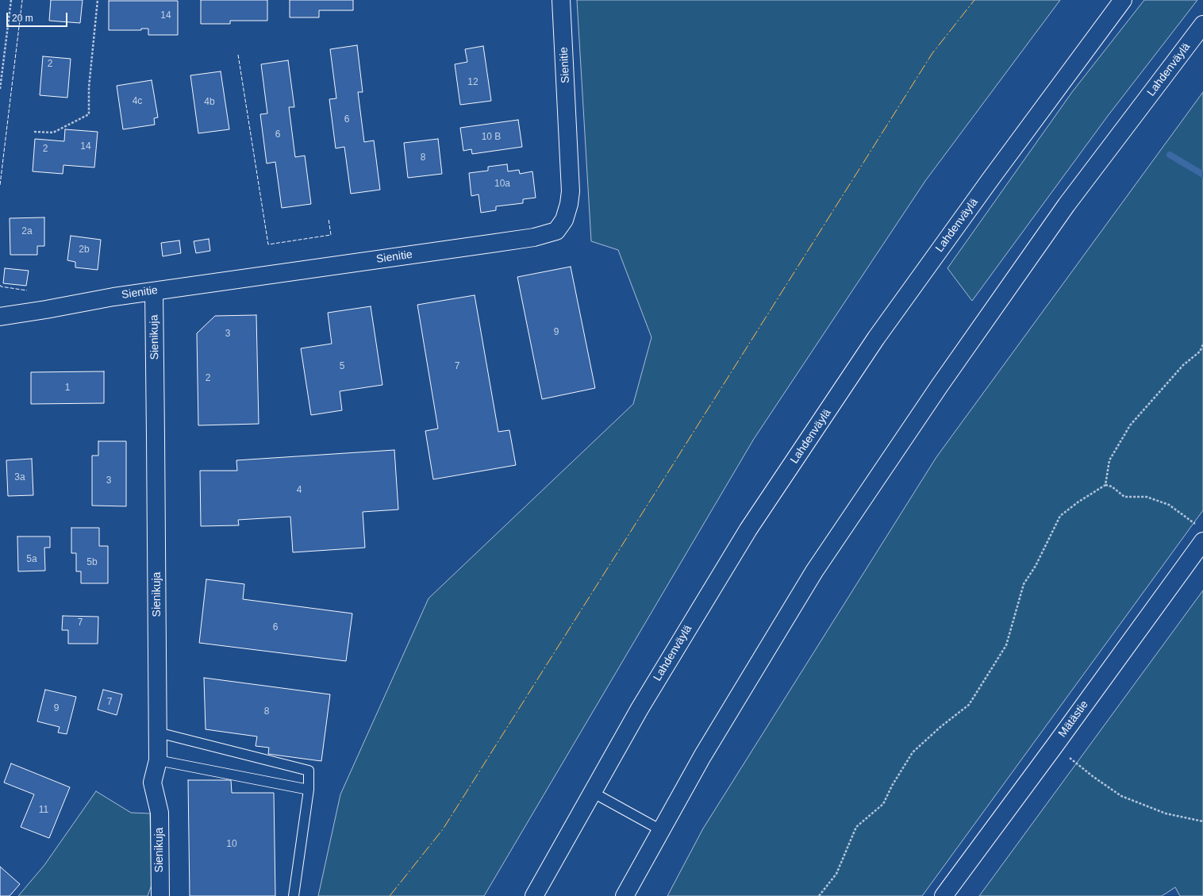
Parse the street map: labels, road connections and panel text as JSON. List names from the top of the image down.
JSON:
{
  "streets": {
    "main road": [
      "Sienitie",
      "Lahdenväylä",
      "Sienikuja",
      "Mätästie"
    ]
  },
  "crossings": [
    ["Sienitie", "Sienikuja"]
  ],
  "house_numbers": [
    "14",
    "2",
    "12",
    "4c",
    "4b",
    "6",
    "6",
    "10 B",
    "14",
    "2",
    "8",
    "10a",
    "2a",
    "2b",
    "9",
    "3",
    "5",
    "7",
    "2",
    "1",
    "3a",
    "3",
    "4",
    "5a",
    "5b",
    "7",
    "6",
    "7",
    "9",
    "8",
    "11",
    "10"
  ],
  "scale_bar": "20 m"
}
